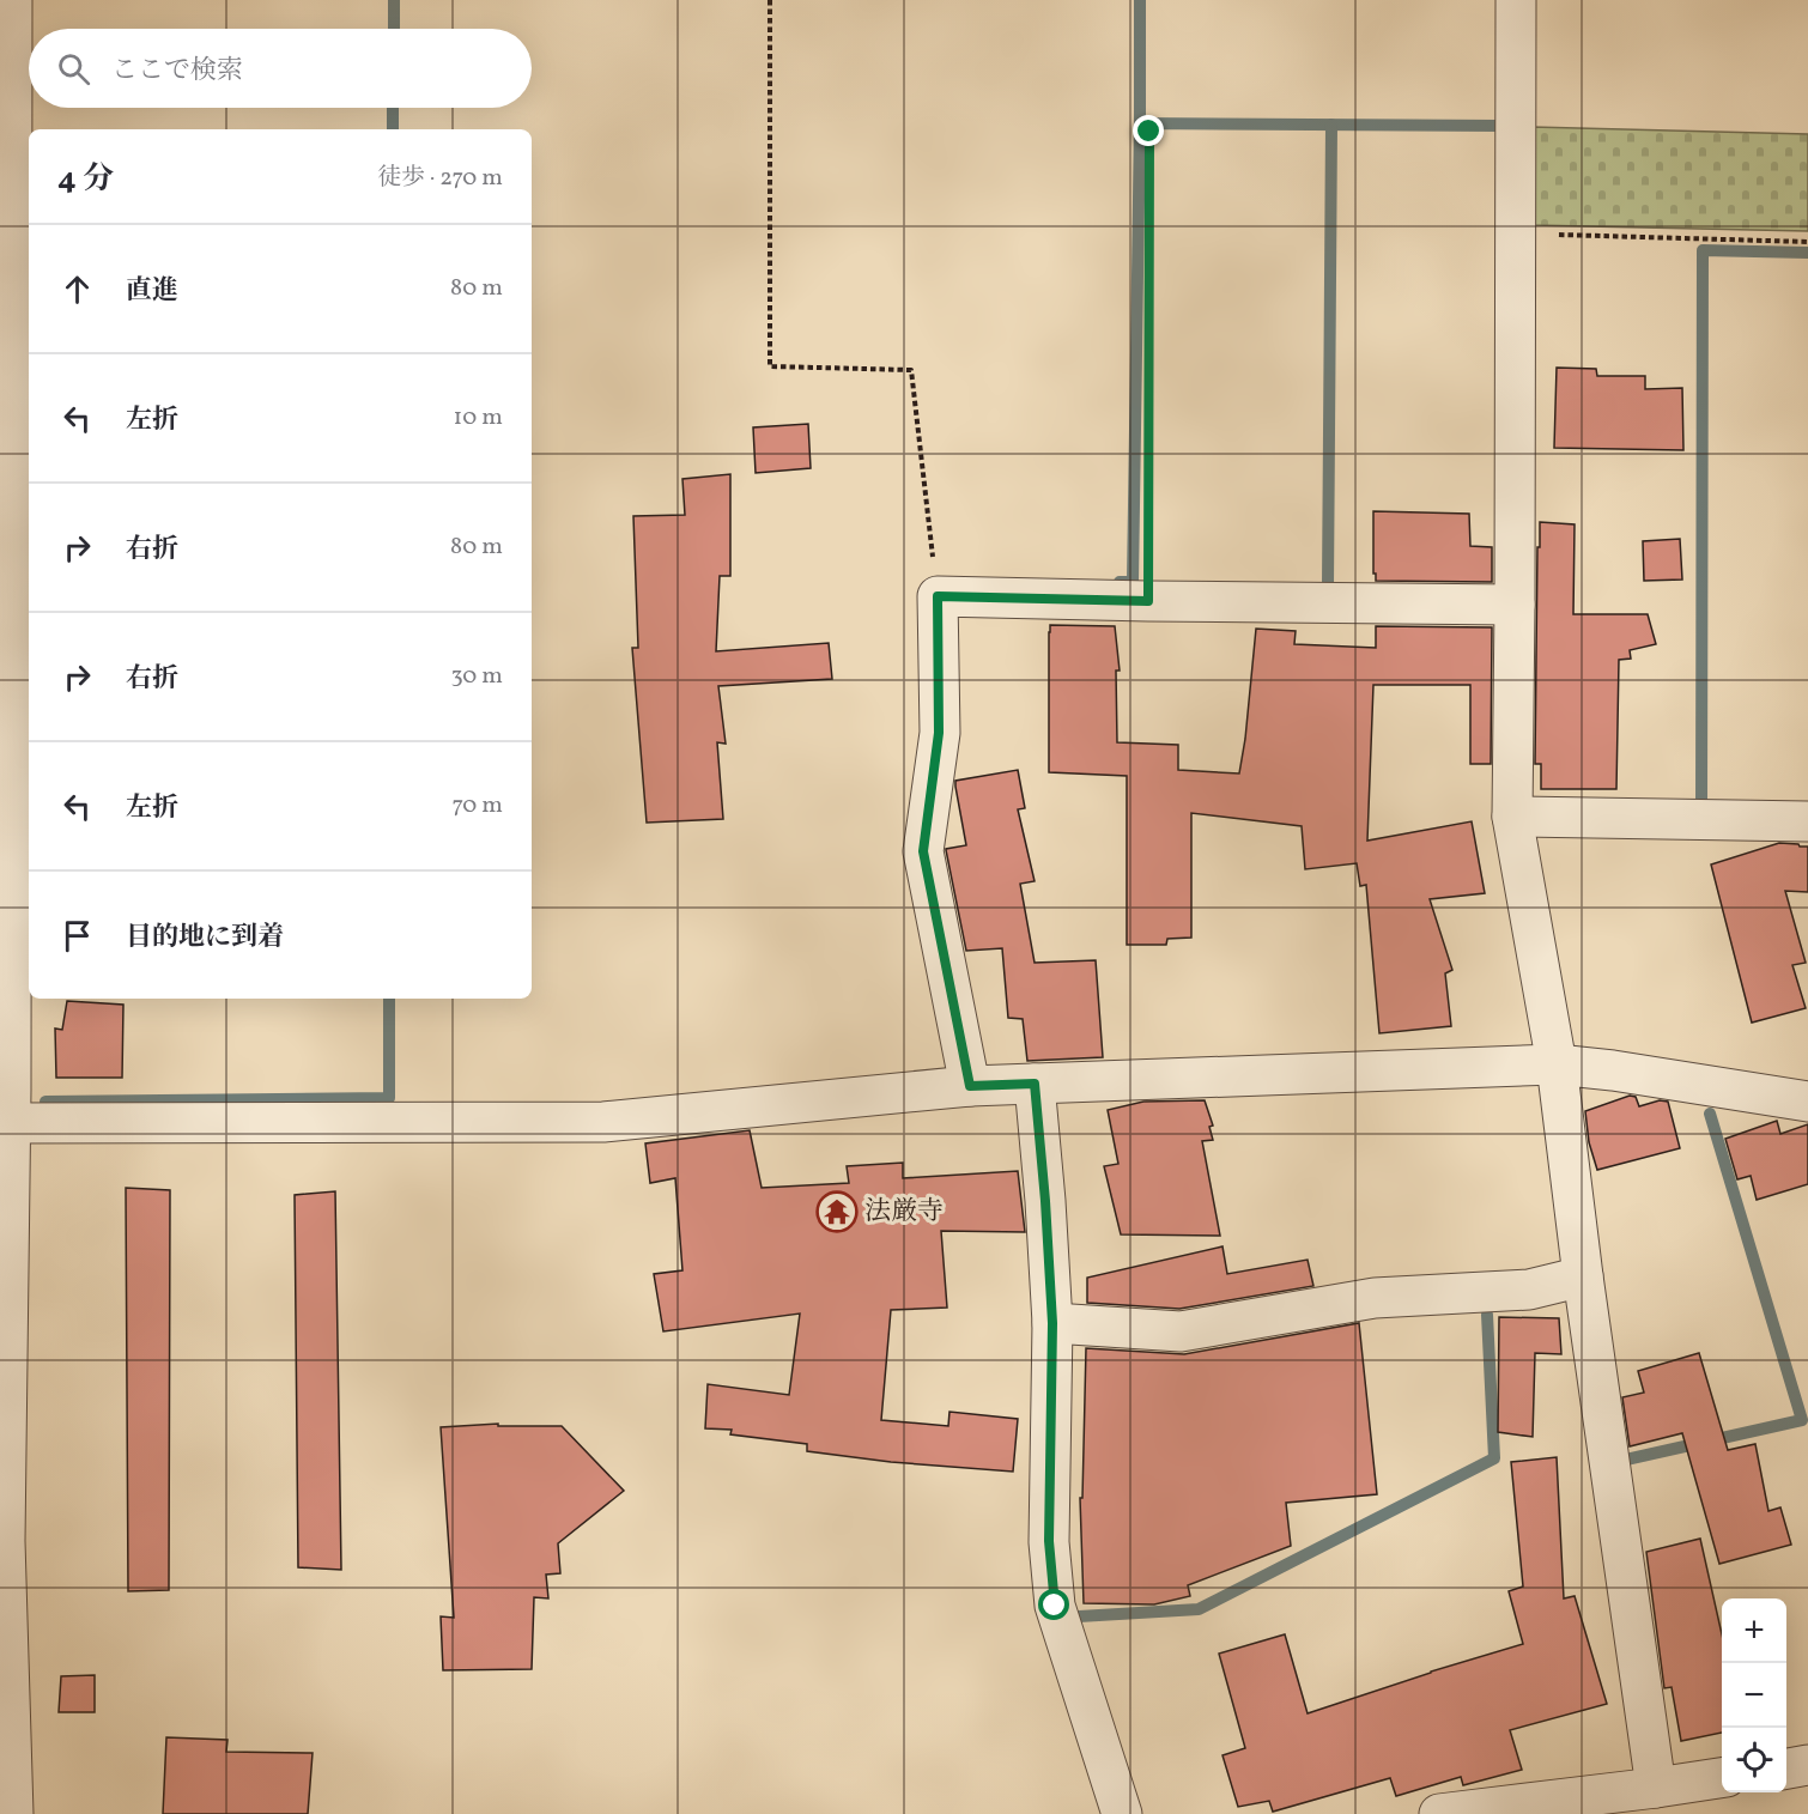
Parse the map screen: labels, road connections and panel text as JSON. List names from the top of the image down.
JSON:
{
  "places": {
    "temple": ["法厳寺"]
  },
  "page": {
    "search": "ここで検索",
    "heading": ["4 分", "徒歩 · 270 m"],
    "list": [
      ["直進", "80 m"],
      ["左折", "10 m"],
      ["右折", "80 m"],
      ["右折", "30 m"],
      ["左折", "70 m"],
      "目的地に到着"
    ],
    "map_buttons": ["+", "−"]
  }
}
